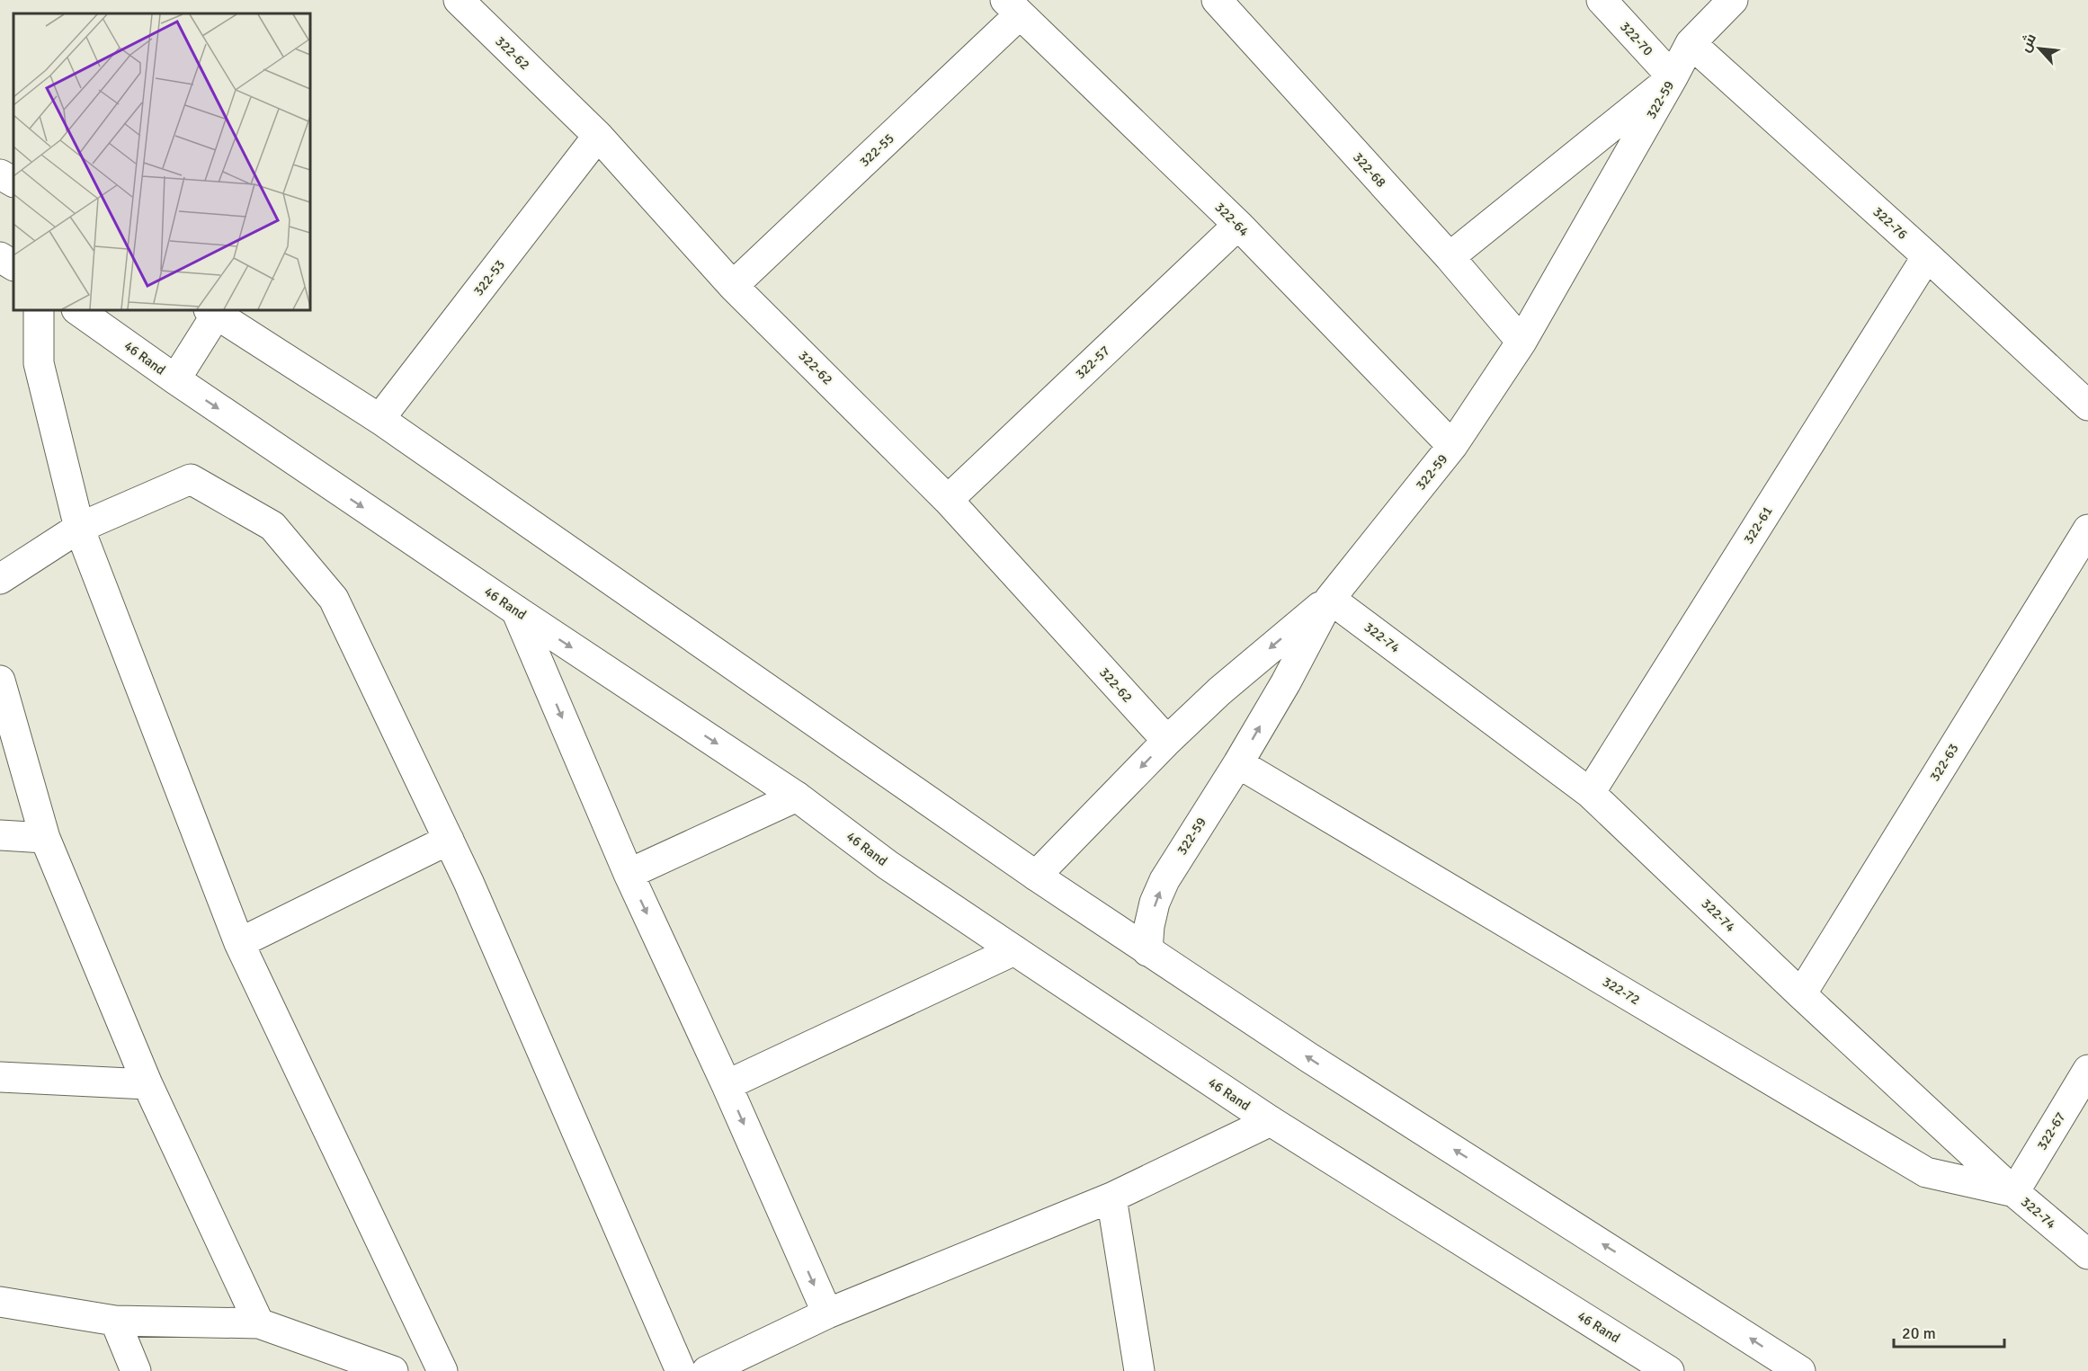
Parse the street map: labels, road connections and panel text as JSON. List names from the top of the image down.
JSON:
{
  "streets": {
    "street": [
      "322-70",
      "322-62",
      "322-59",
      "322-55",
      "322-68",
      "322-64",
      "322-76",
      "322-53",
      "46 Rand",
      "322-57",
      "322-61",
      "322-74",
      "322-63",
      "322-72",
      "322-67"
    ]
  },
  "crossings": [
    ["322-70", "322-59"],
    ["322-62", "322-55"],
    ["322-62", "322-53"],
    ["322-62", "322-57"],
    ["322-59", "322-68"],
    ["322-59", "322-64"],
    ["322-59", "322-76"],
    ["322-59", "322-74"],
    ["322-59", "322-72"],
    ["322-55", "322-64"],
    ["322-64", "322-57"],
    ["322-76", "322-61"],
    ["322-61", "322-74"],
    ["322-74", "322-63"],
    ["322-74", "322-72"],
    ["322-74", "322-67"],
    ["322-72", "322-67"]
  ],
  "scale_bar": "20 m",
  "north": "top left"
}
